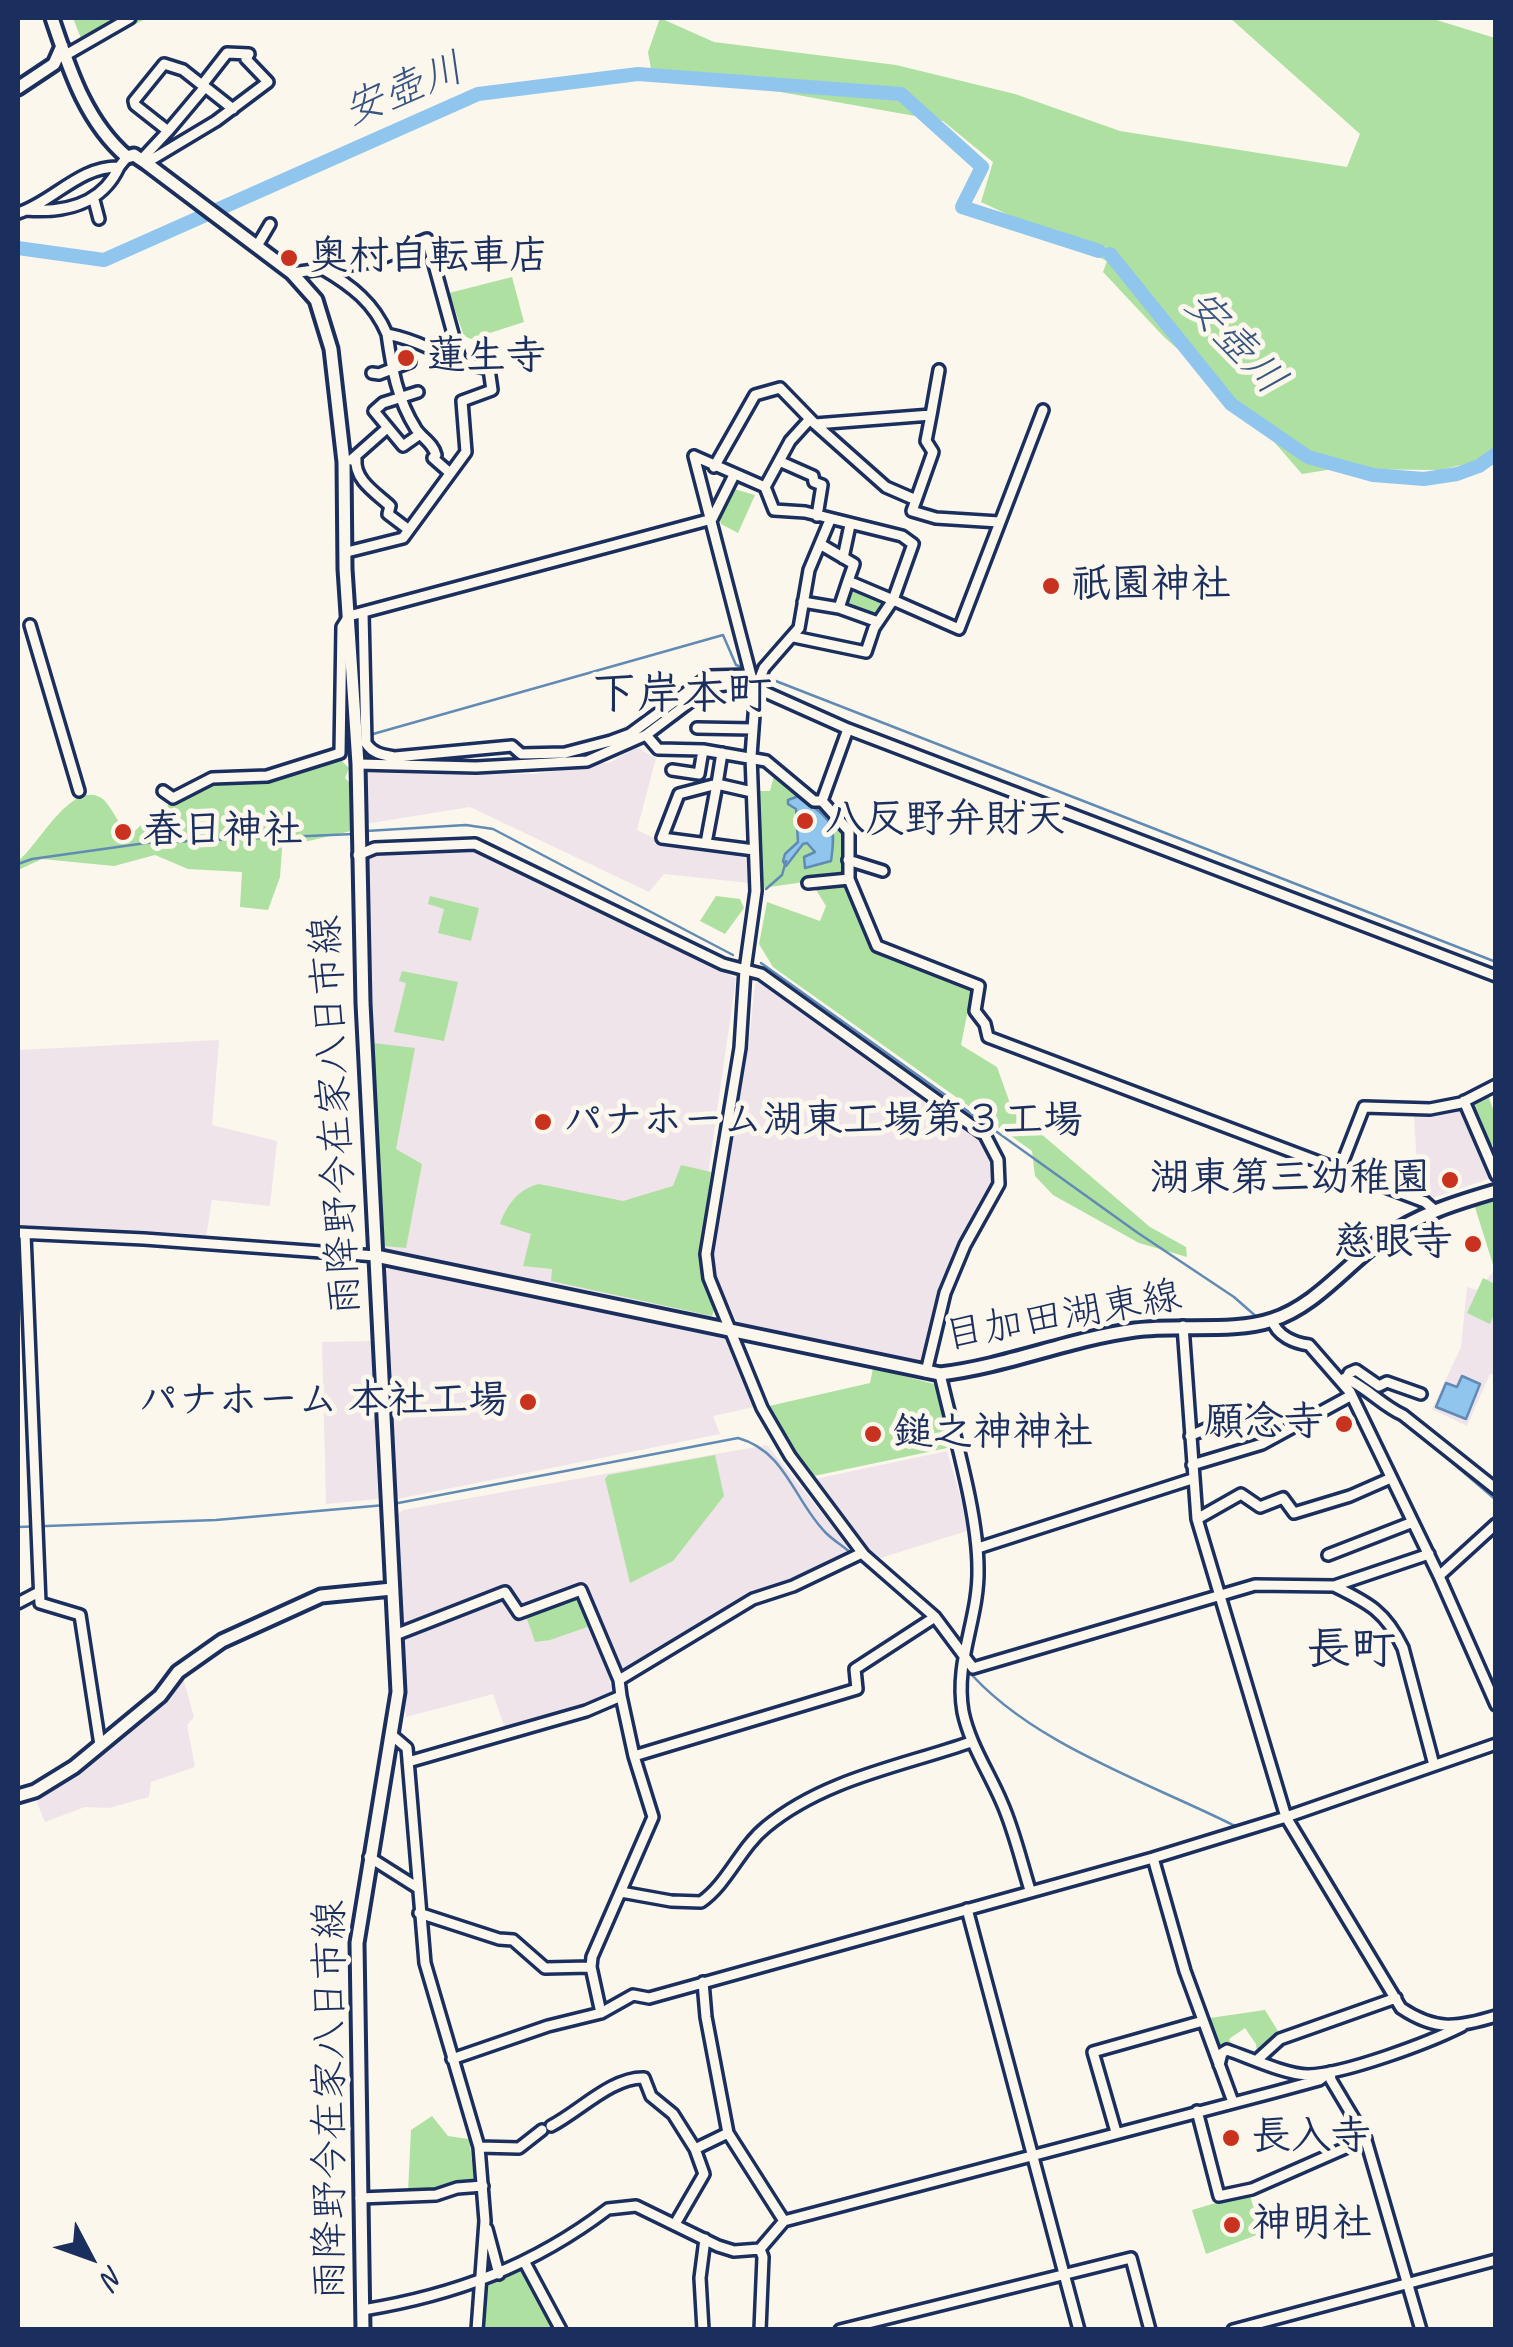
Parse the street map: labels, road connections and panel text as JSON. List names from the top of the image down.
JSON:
{
  "streets": {
    "main road": ["雨降野今在家八日市線", "目加田湖東線"]
  },
  "crossings": [
    ["雨降野今在家八日市線", "目加田湖東線"]
  ],
  "districts": ["下岸本町", "長町"],
  "water": ["安壺川"],
  "places": [
    "奥村自転車店",
    "蓮生寺",
    "祇園神社",
    "八反野弁財天",
    "春日神社",
    "パナホーム湖東工場第３工場",
    "湖東第三幼稚園",
    "慈眼寺",
    "パナホーム 本社工場",
    "願念寺",
    "鎚之神神社",
    "長入寺",
    "神明社"
  ],
  "north": "bottom right"
}
